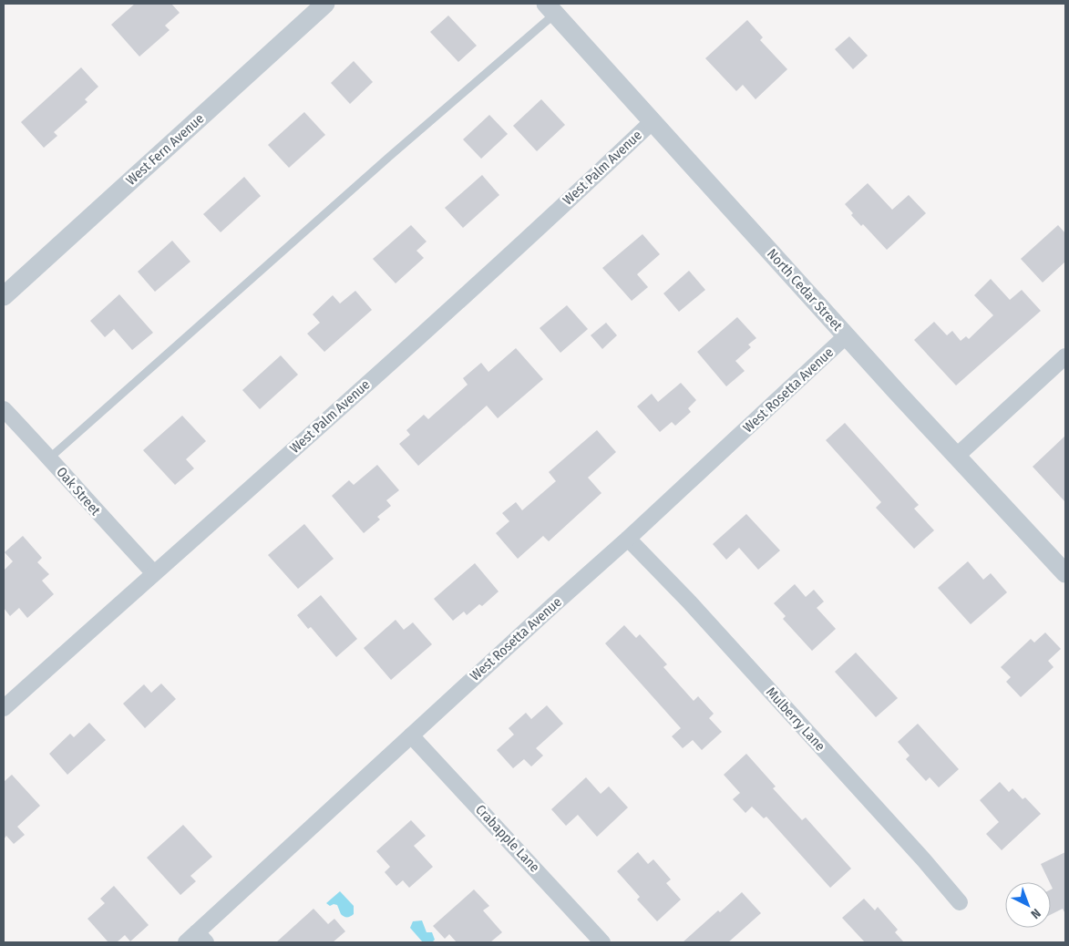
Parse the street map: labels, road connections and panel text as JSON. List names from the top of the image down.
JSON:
{
  "streets": {
    "street": [
      "West Fern Avenue",
      "West Palm Avenue",
      "North Cedar Street",
      "West Rosetta Avenue",
      "Oak Street",
      "Mulberry Lane",
      "Crabapple Lane"
    ]
  },
  "crossings": [
    ["West Palm Avenue", "North Cedar Street"],
    ["West Palm Avenue", "Oak Street"],
    ["North Cedar Street", "West Rosetta Avenue"],
    ["West Rosetta Avenue", "Mulberry Lane"],
    ["West Rosetta Avenue", "Crabapple Lane"]
  ],
  "north": "bottom right"
}
